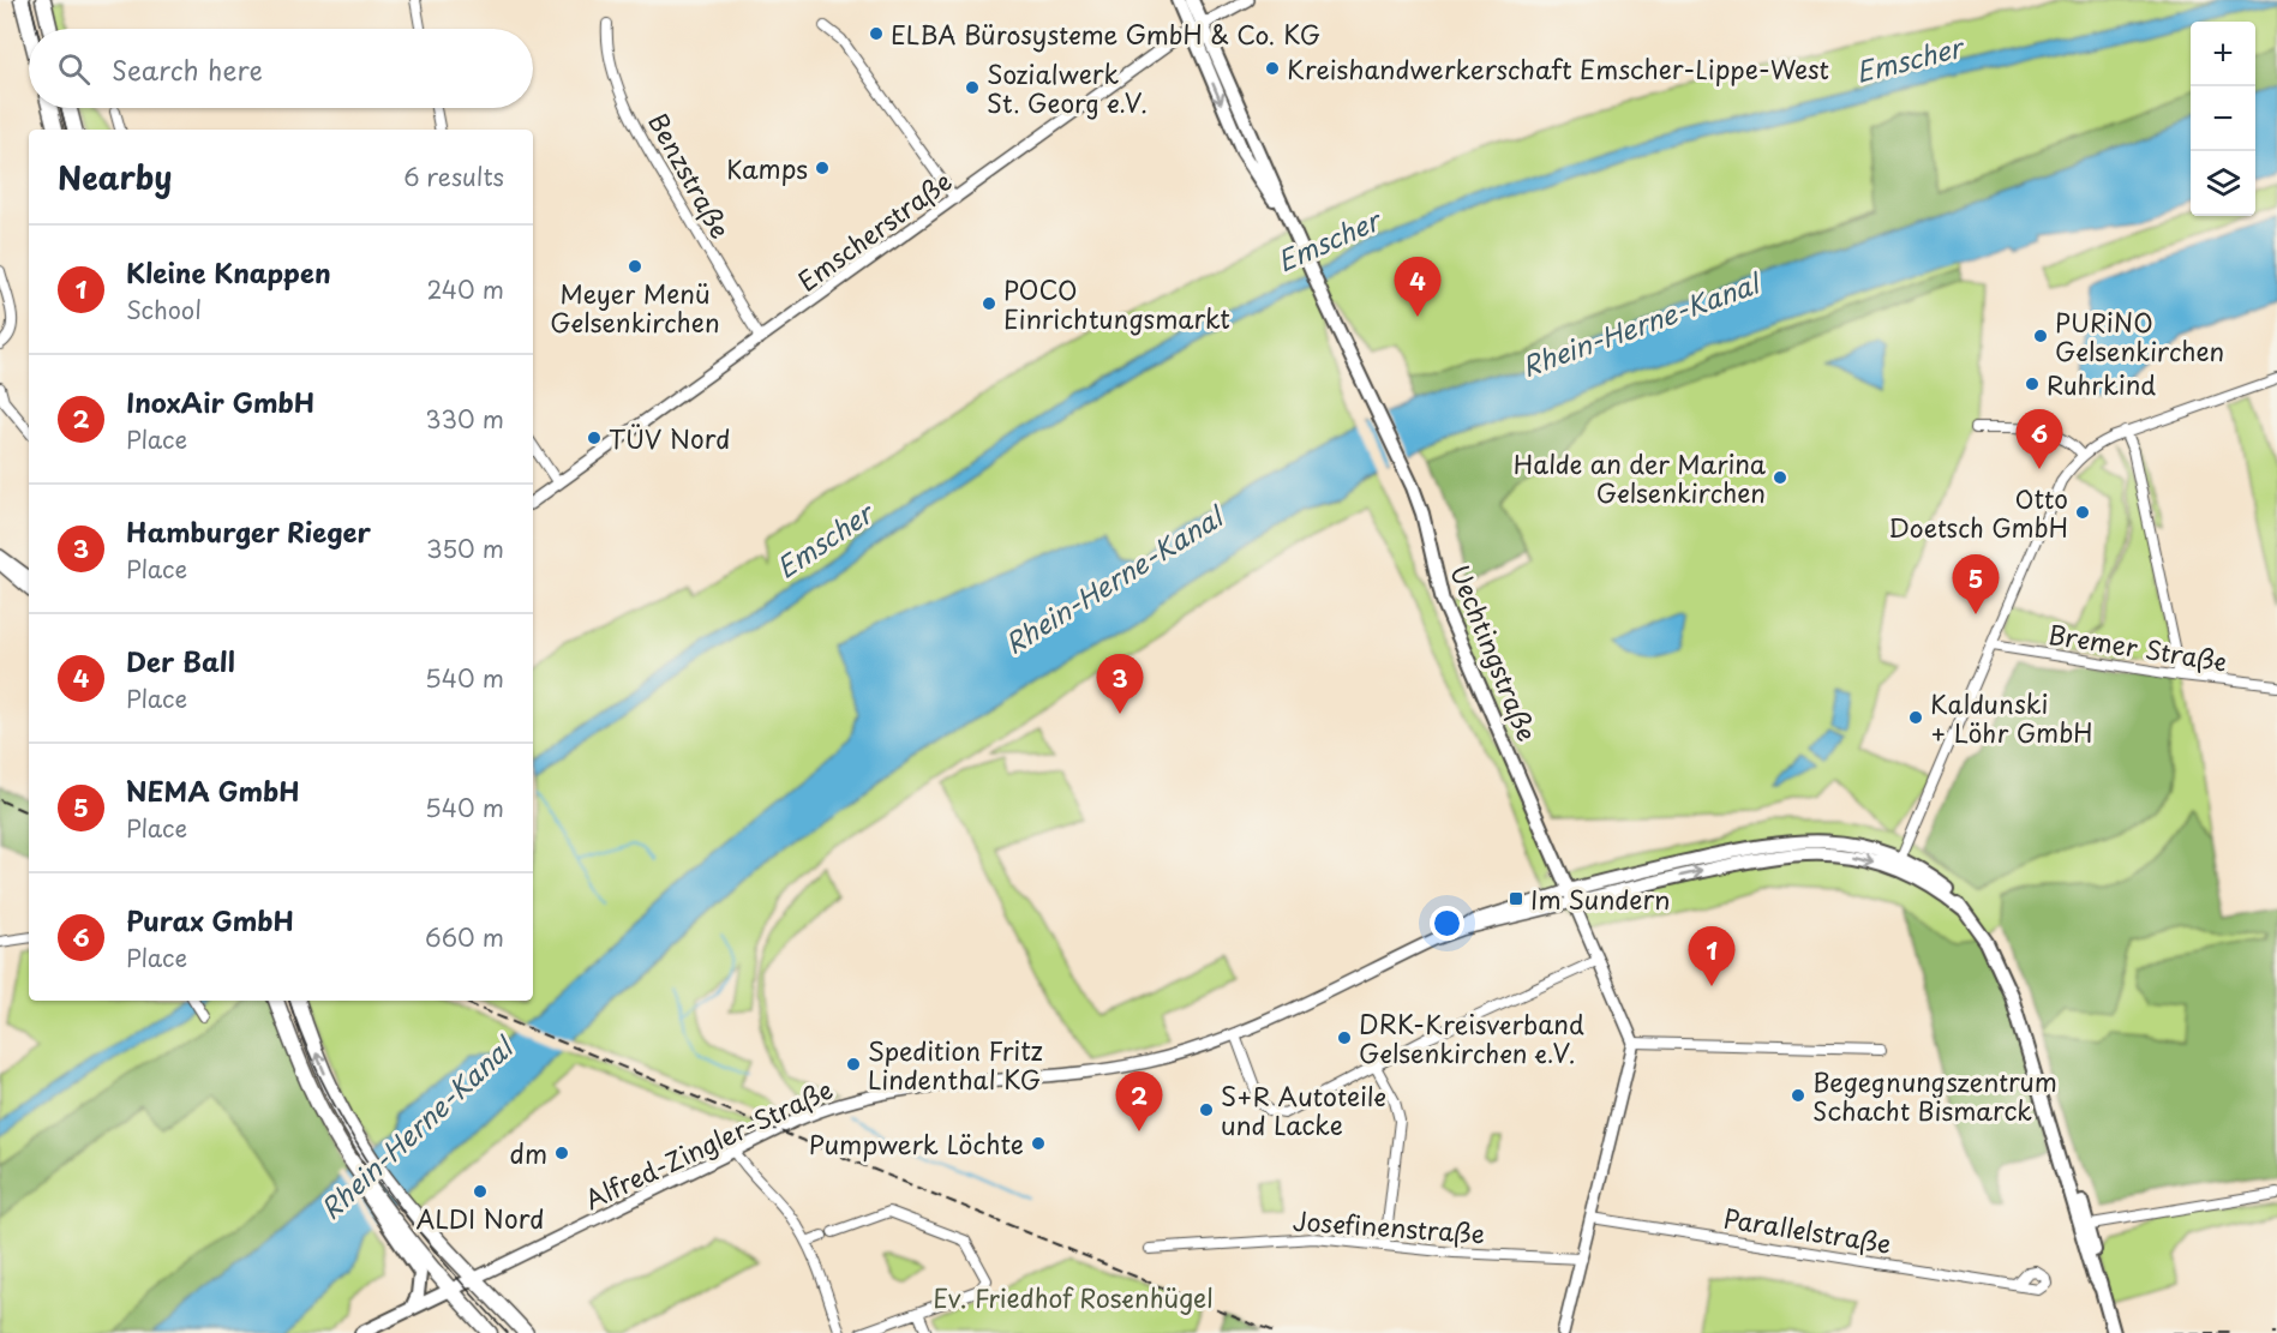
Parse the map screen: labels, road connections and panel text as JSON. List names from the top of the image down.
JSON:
{
  "streets": {
    "main road": ["Uechtingstraße"],
    "street": [
      "Benzstraße",
      "Emscherstraße",
      "Bremer Straße",
      "Alfred-Zingler-Straße",
      "Josefinenstraße",
      "Parallelstraße"
    ]
  },
  "crossings": [
    ["Benzstraße", "Emscherstraße"],
    ["Emscherstraße", "Uechtingstraße"],
    ["Uechtingstraße", "Alfred-Zingler-Straße"]
  ],
  "water": ["Emscher", "Rhein-Herne-Kanal"],
  "parks": ["Ev. Friedhof Rosenhügel"],
  "places": {
    "other": [
      "ELBA Bürosysteme GmbH & Co. KG",
      "Kreishandwerkerschaft Emscher-Lippe-West",
      "Sozialwerk St. Georg e.V.",
      "Kamps",
      "Meyer Menü Gelsenkirchen",
      "POCO Einrichtungsmarkt",
      "PURiNO Gelsenkirchen",
      "Ruhrkind",
      "TÜV Nord",
      "Halde an der Marina Gelsenkirchen",
      "Otto Doetsch GmbH",
      "Kaldunski + Löhr GmbH",
      "DRK-Kreisverband Gelsenkirchen e.V.",
      "Spedition Fritz Lindenthal KG",
      "Begegnungszentrum Schacht Bismarck",
      "S+R Autoteile und Lacke",
      "Pumpwerk Löchte",
      "dm",
      "ALDI Nord"
    ],
    "transit": ["Im Sundern"]
  },
  "page": {
    "map_buttons": ["+", "−"],
    "search": "Search here",
    "heading": ["Nearby", "6 results"],
    "list": [
      {
        "mark": "1",
        "name": "Kleine Knappen",
        "note": "School",
        "value": "240 m"
      },
      {
        "mark": "2",
        "name": "InoxAir GmbH",
        "note": "Place",
        "value": "330 m"
      },
      {
        "mark": "3",
        "name": "Hamburger Rieger",
        "note": "Place",
        "value": "350 m"
      },
      {
        "mark": "4",
        "name": "Der Ball",
        "note": "Place",
        "value": "540 m"
      },
      {
        "mark": "5",
        "name": "NEMA GmbH",
        "note": "Place",
        "value": "540 m"
      },
      {
        "mark": "6",
        "name": "Purax GmbH",
        "note": "Place",
        "value": "660 m"
      }
    ],
    "pins": [
      "4",
      "6",
      "5",
      "3",
      "1",
      "2"
    ]
  }
}
